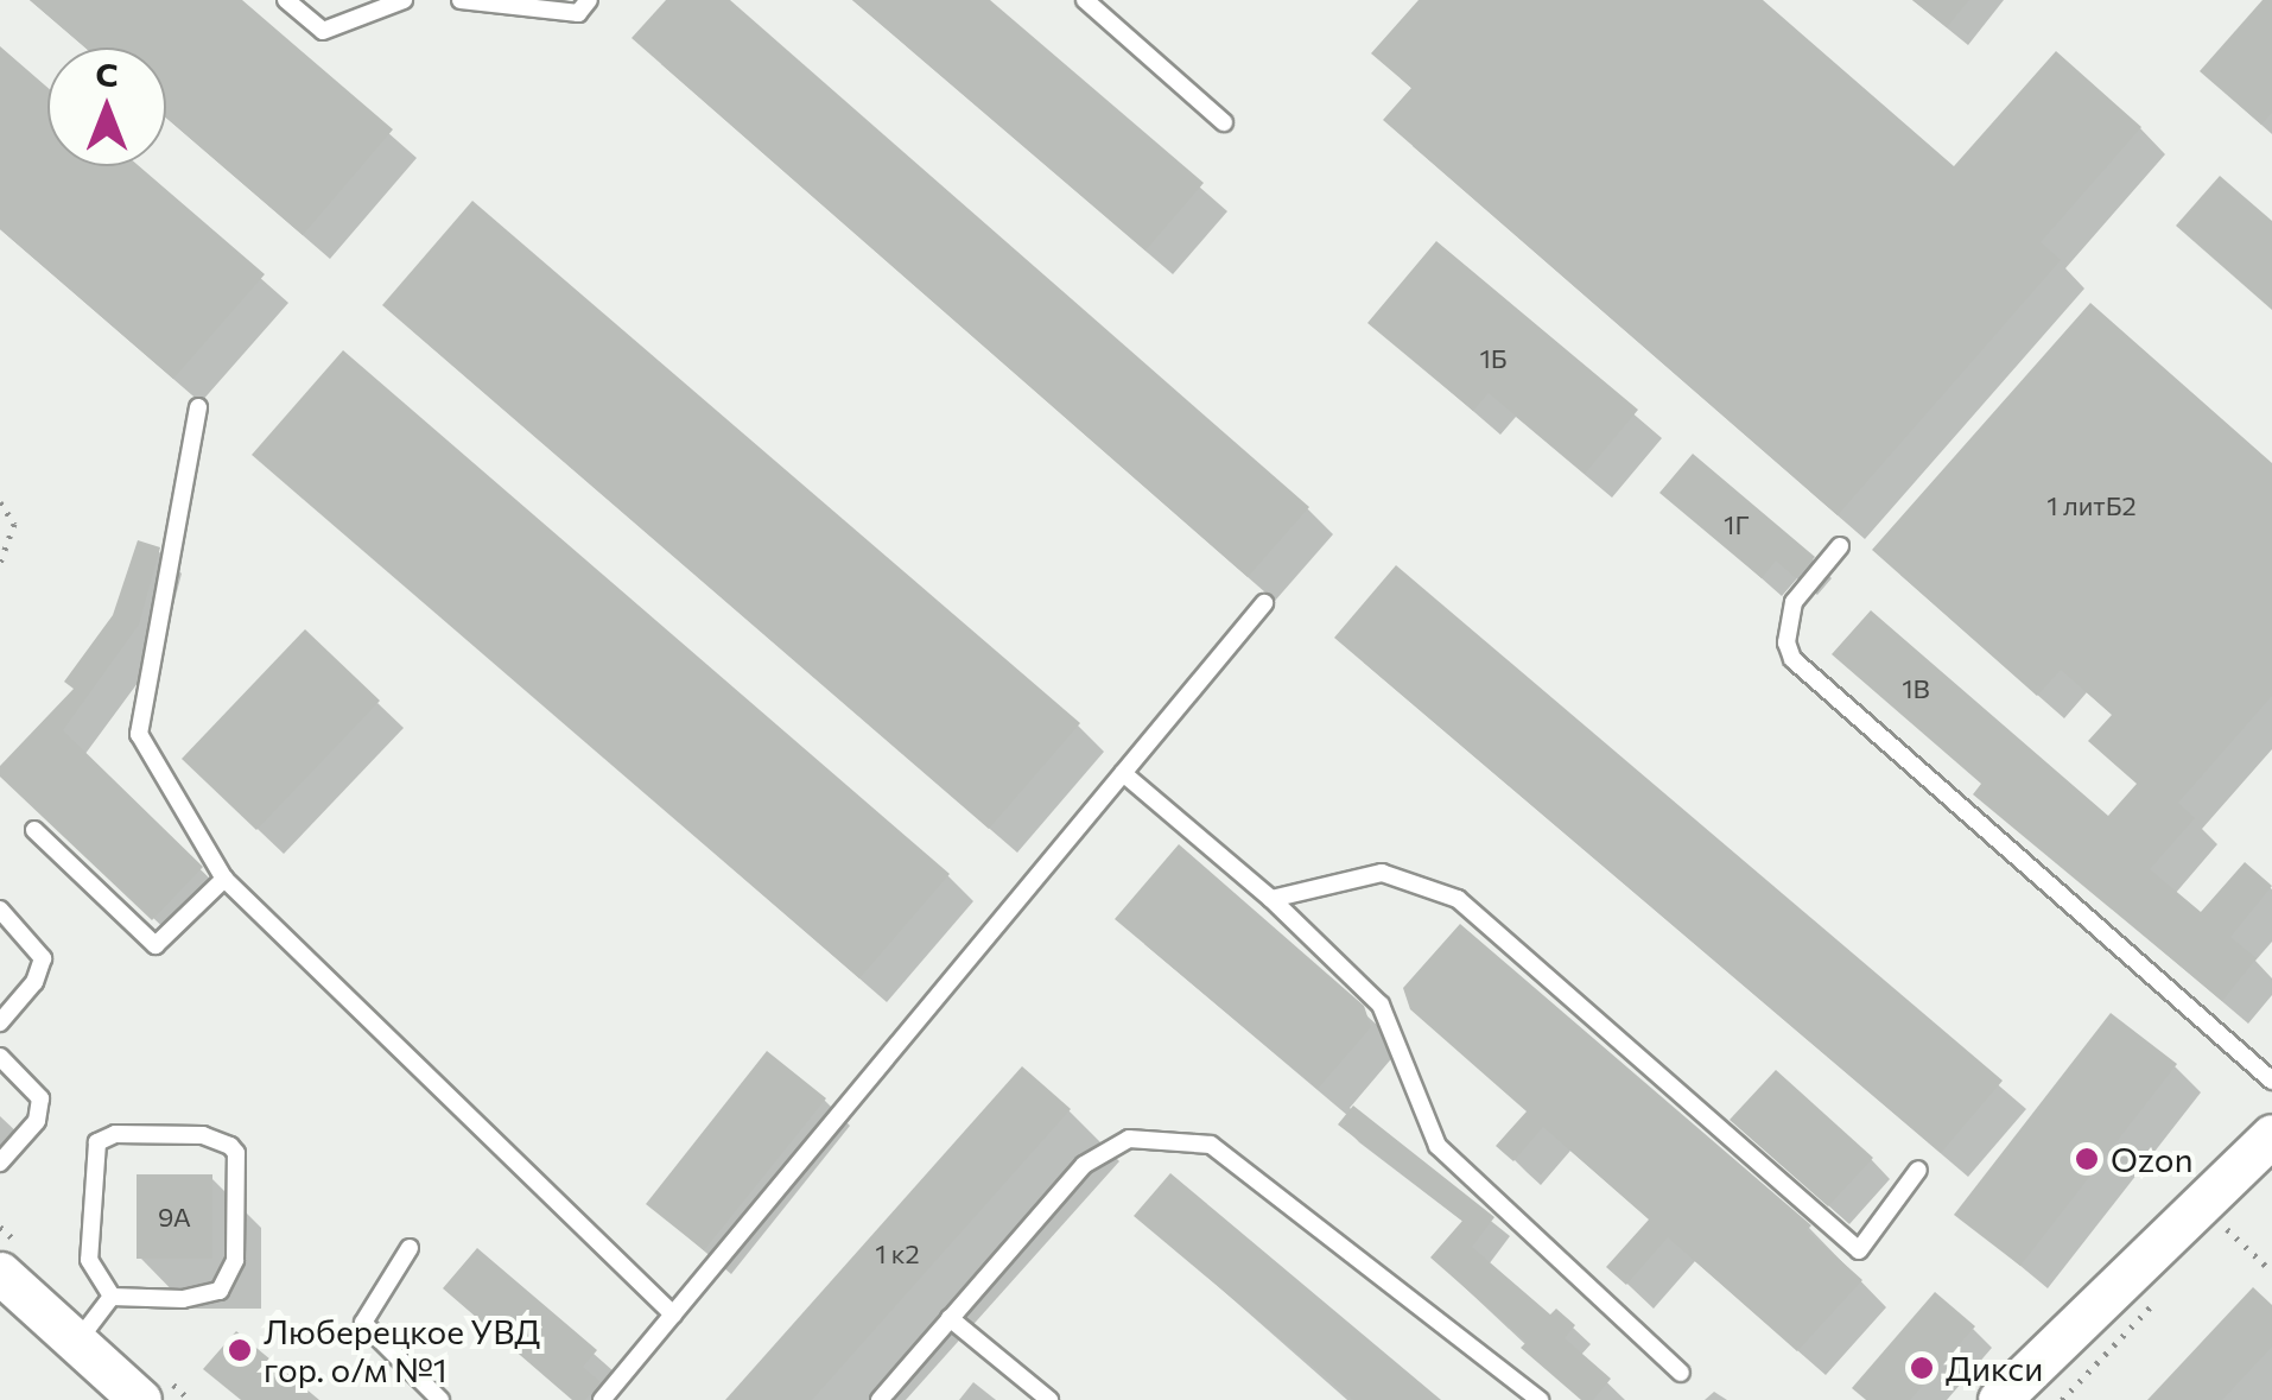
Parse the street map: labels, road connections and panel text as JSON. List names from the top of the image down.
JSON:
{
  "places": ["Ozon", "Люберецкое УВД гор. о/м №1", "Дикси"],
  "house_numbers": [
    "1Б",
    "1 литБ2",
    "1Г",
    "1В",
    "9А",
    "1 к2"
  ],
  "north": "top"
}
